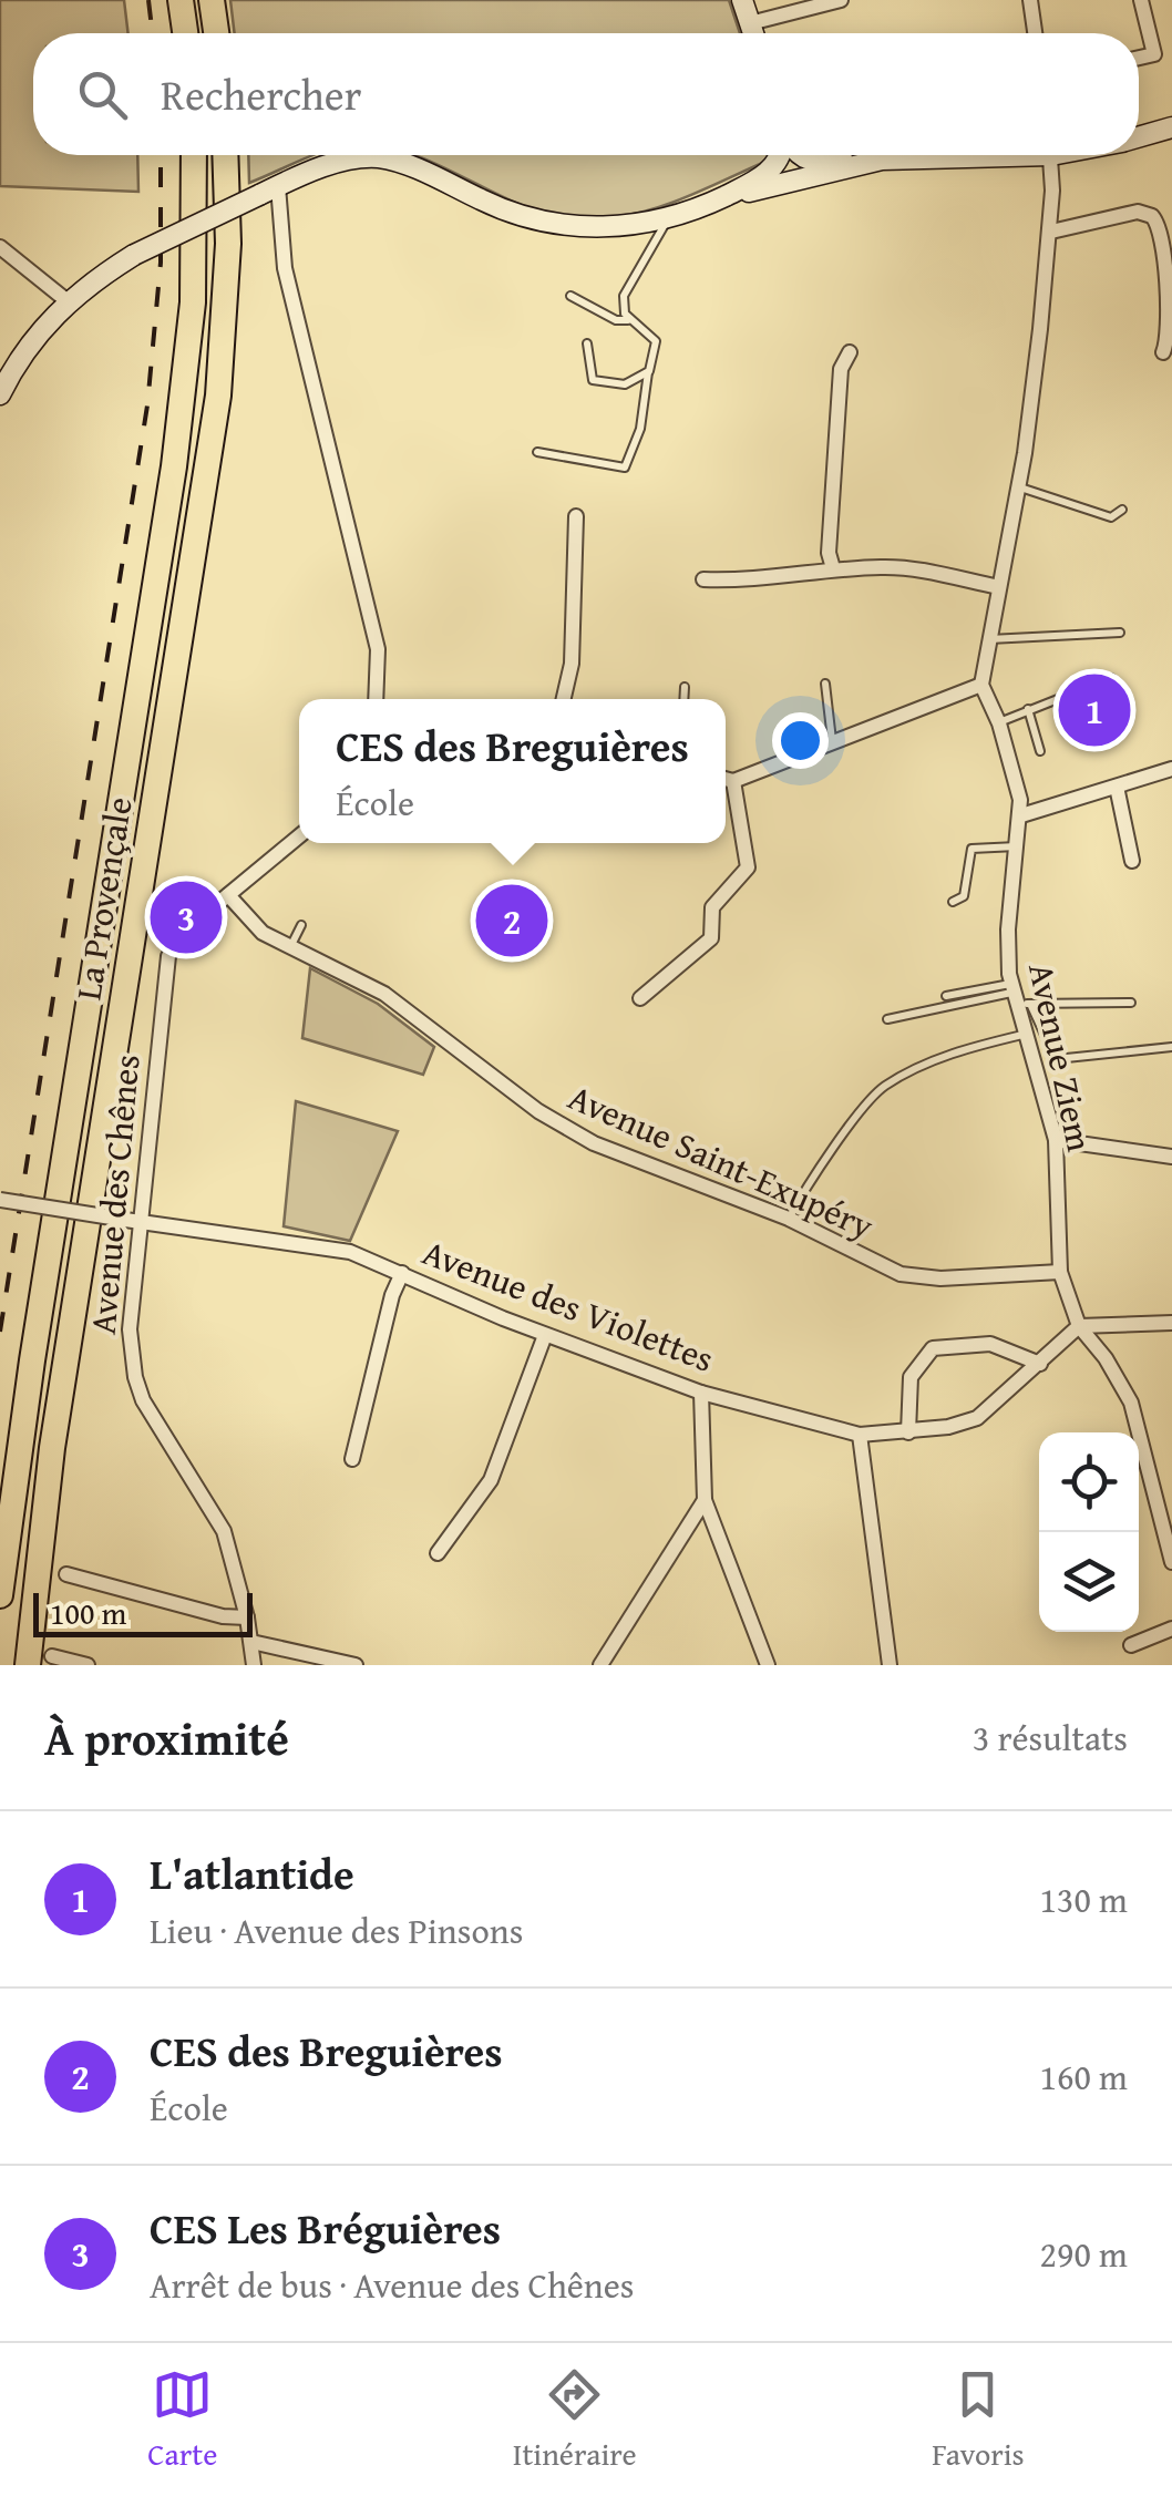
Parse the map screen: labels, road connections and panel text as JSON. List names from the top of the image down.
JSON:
{
  "streets": {
    "highway": ["La Provençale"],
    "street": [
      "Avenue Ziem",
      "Avenue Saint-Exupéry",
      "Avenue des Chênes",
      "Avenue des Violettes"
    ]
  },
  "crossings": [
    ["Avenue Ziem", "Avenue Saint-Exupéry"],
    ["Avenue Ziem", "Avenue des Violettes"],
    ["Avenue Saint-Exupéry", "Avenue des Chênes"],
    ["Avenue des Chênes", "Avenue des Violettes"]
  ],
  "scale_bar": "100 m",
  "page": {
    "search": "Rechercher",
    "pins": ["1", "3", "2"],
    "popup": ["CES des Breguières", "École"],
    "scale": "100 m",
    "heading": ["À proximité", "3 résultats"],
    "list": [
      {
        "mark": "1",
        "name": "L'atlantide",
        "note": "Lieu · Avenue des Pinsons",
        "value": "130 m"
      },
      {
        "mark": "2",
        "name": "CES des Breguières",
        "note": "École",
        "value": "160 m"
      },
      {
        "mark": "3",
        "name": "CES Les Bréguières",
        "note": "Arrêt de bus · Avenue des Chênes",
        "value": "290 m"
      }
    ],
    "nav": ["Carte", "Itinéraire", "Favoris"]
  }
}
